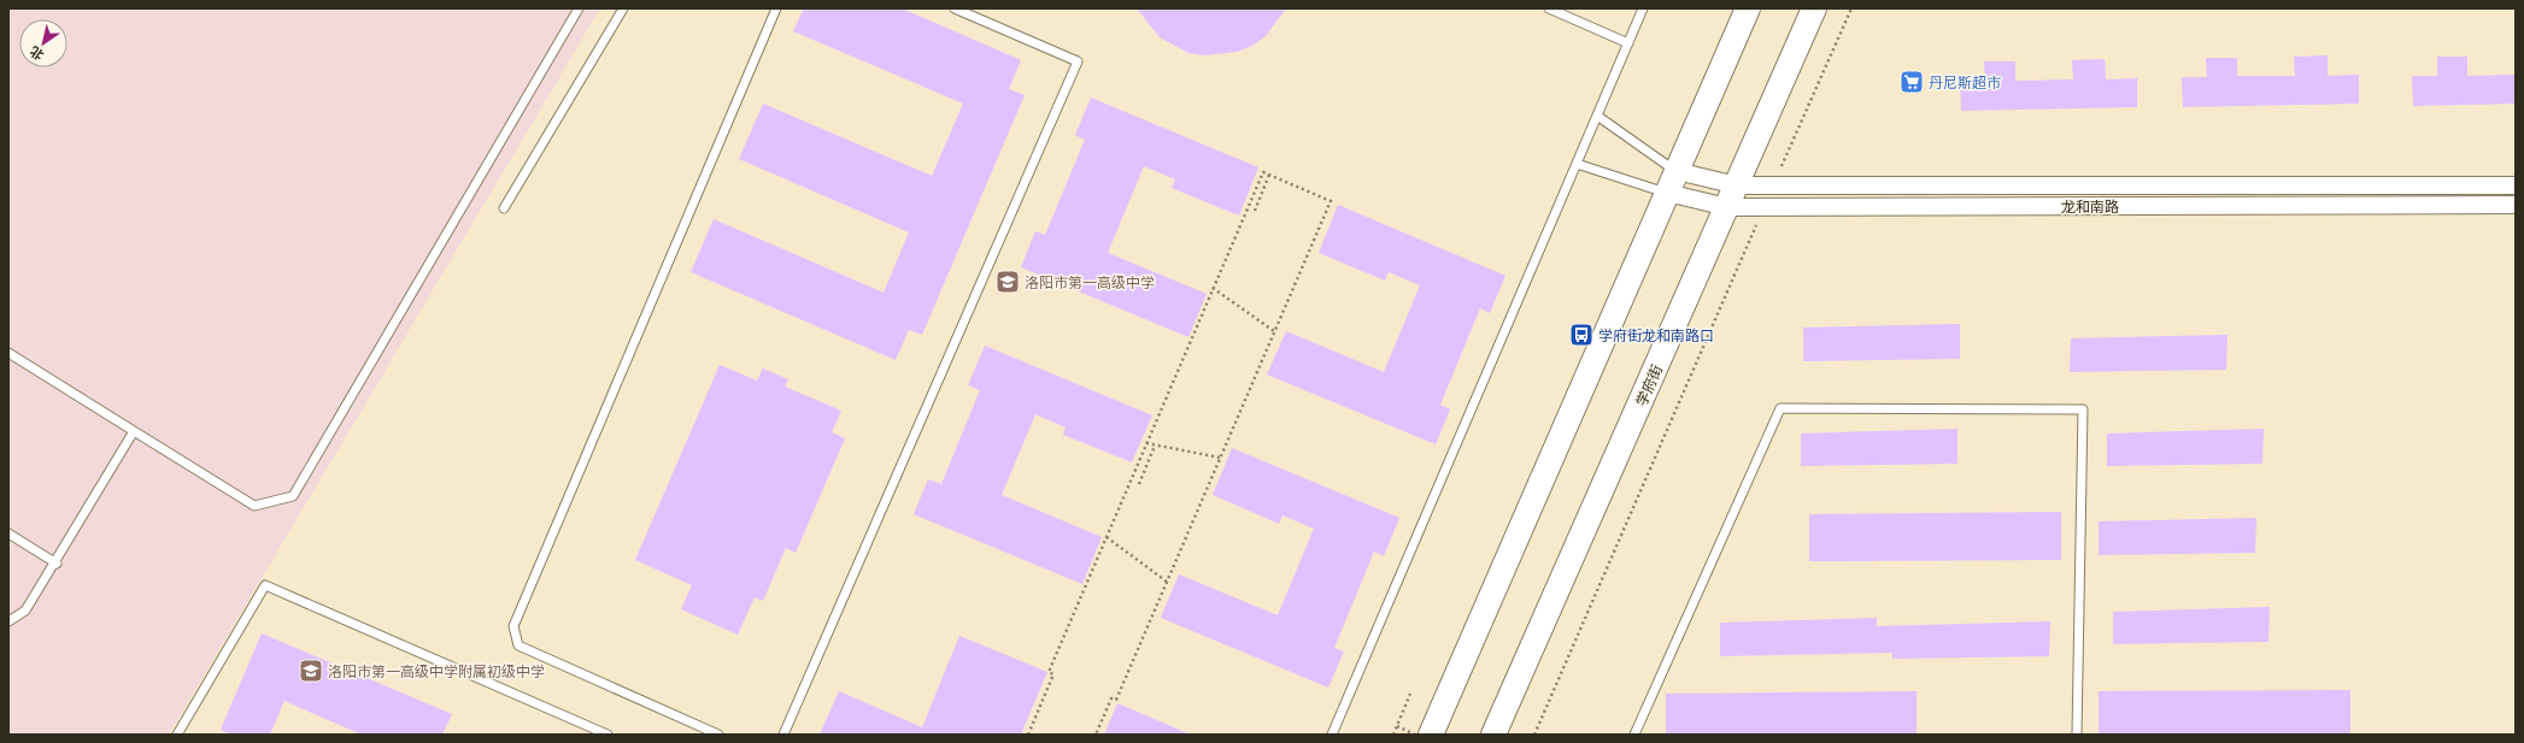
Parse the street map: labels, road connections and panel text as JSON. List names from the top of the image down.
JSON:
{
  "streets": {
    "main road": ["学府街"],
    "street": ["龙和南路"]
  },
  "crossings": [
    ["龙和南路", "学府街"]
  ],
  "places": {
    "supermarket": ["丹尼斯超市"],
    "school or university": ["洛阳市第一高级中学", "洛阳市第一高级中学附属初级中学"],
    "bus stop": ["学府街龙和南路口"]
  },
  "north": "bottom left"
}
